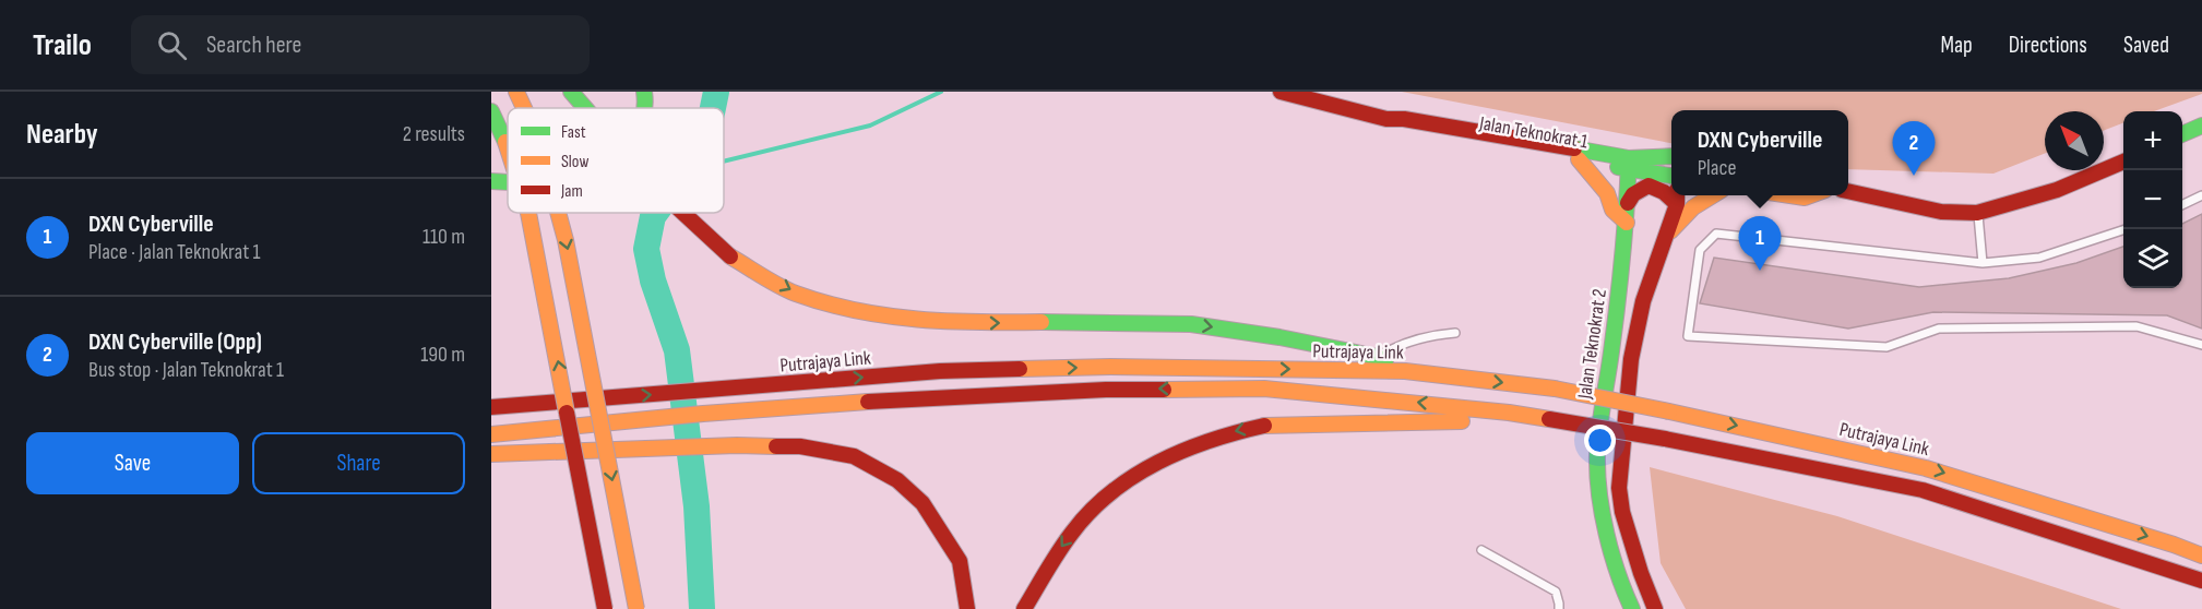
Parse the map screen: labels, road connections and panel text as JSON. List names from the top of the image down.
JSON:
{
  "streets": {
    "main road": ["Jalan Teknokrat 1", "Jalan Teknokrat 2", "Putrajaya Link"]
  },
  "crossings": [
    ["Jalan Teknokrat 1", "Jalan Teknokrat 2"]
  ],
  "legend": ["Fast", "Slow", "Jam"],
  "north": "top left",
  "page": {
    "header": "Trailo",
    "search": "Search here",
    "nav": ["Map", "Directions", "Saved"],
    "heading": ["Nearby", "2 results"],
    "popup": ["DXN Cyberville", "Place"],
    "map_buttons": ["+", "−"],
    "pins": ["2", "1"],
    "list": [
      {
        "mark": "1",
        "name": "DXN Cyberville",
        "note": "Place · Jalan Teknokrat 1",
        "value": "110 m"
      },
      {
        "mark": "2",
        "name": "DXN Cyberville (Opp)",
        "note": "Bus stop · Jalan Teknokrat 1",
        "value": "190 m"
      }
    ],
    "buttons": ["Save", "Share"]
  }
}
